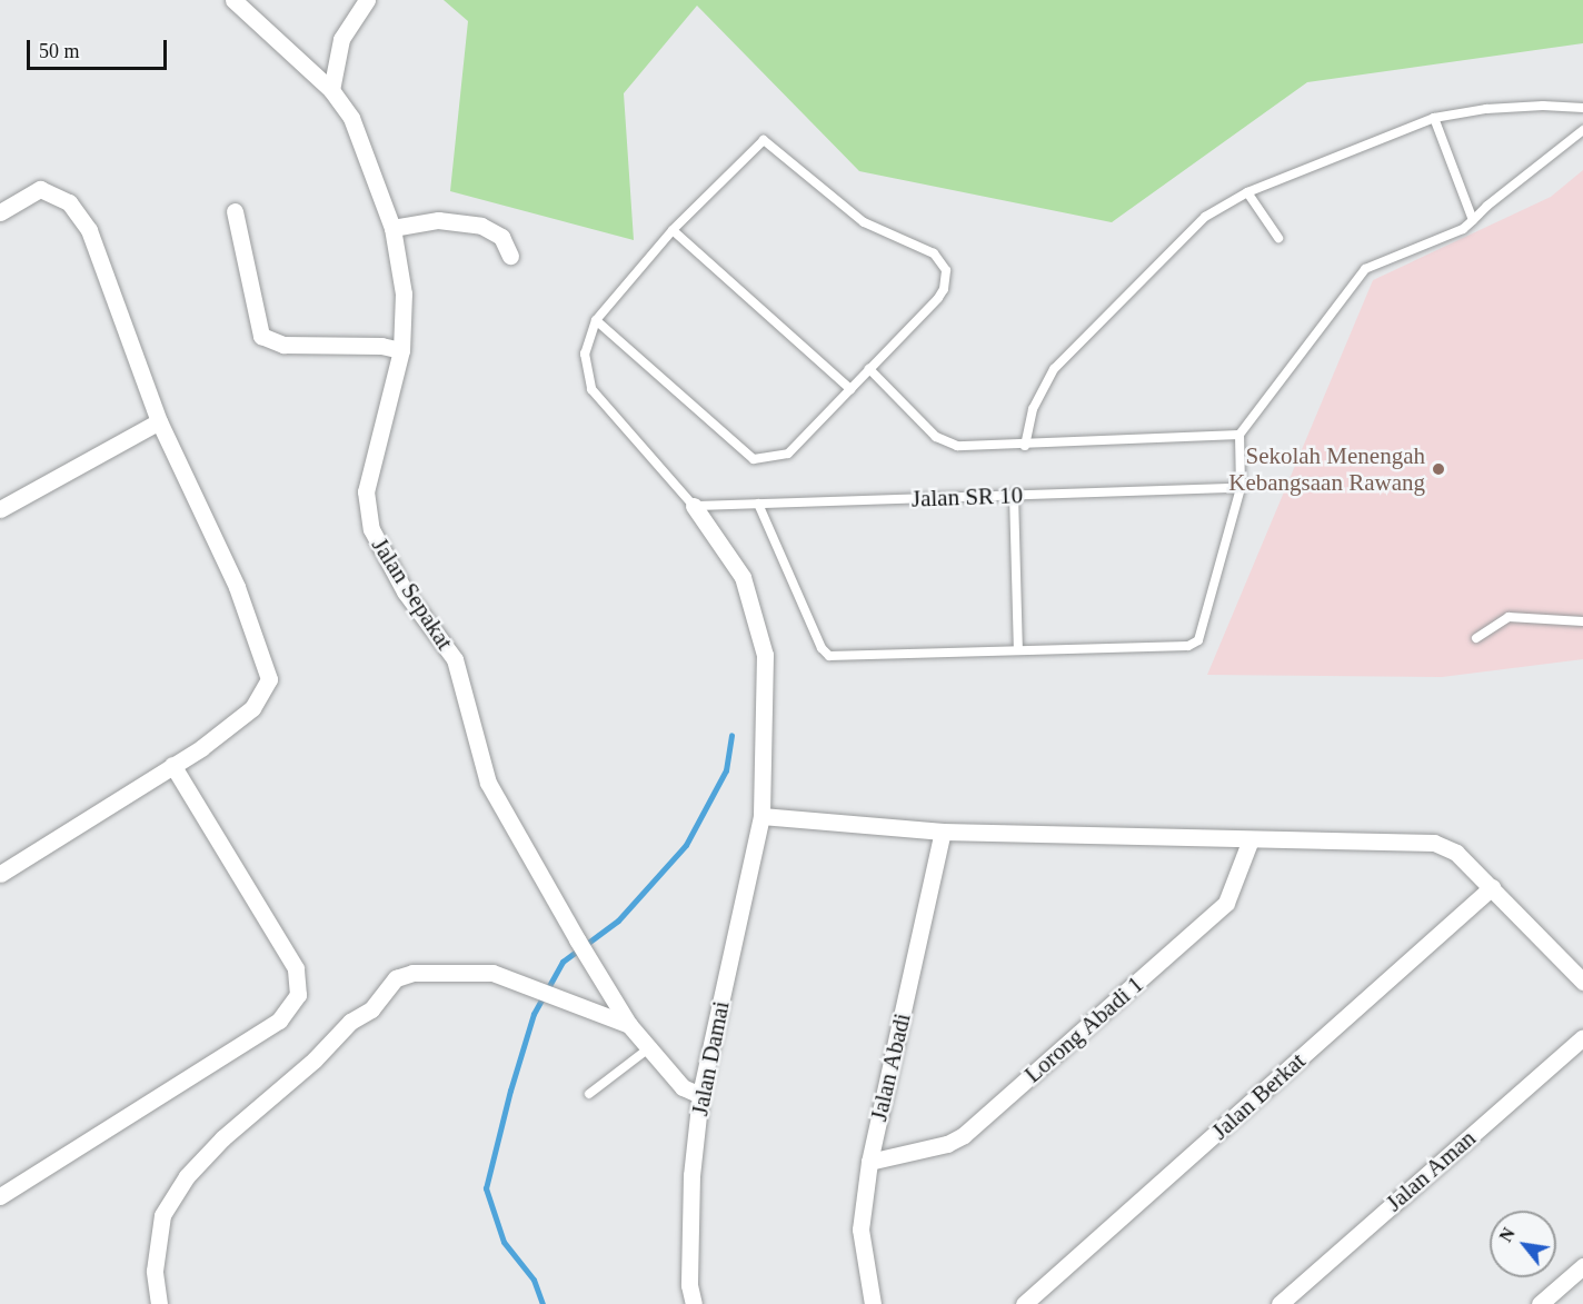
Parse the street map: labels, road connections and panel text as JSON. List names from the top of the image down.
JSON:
{
  "streets": {
    "street": [
      "Jalan Sepakat",
      "Lorong Abadi 1",
      "Jalan Damai",
      "Jalan Abadi",
      "Jalan Berkat",
      "Jalan Aman"
    ],
    "lane": ["Jalan SR 10"]
  },
  "crossings": [
    ["Jalan SR 10", "Jalan Damai"],
    ["Jalan Sepakat", "Jalan Damai"],
    ["Lorong Abadi 1", "Jalan Abadi"]
  ],
  "places": ["Sekolah Menengah Kebangsaan Rawang"],
  "scale_bar": "50 m",
  "north": "top left"
}
